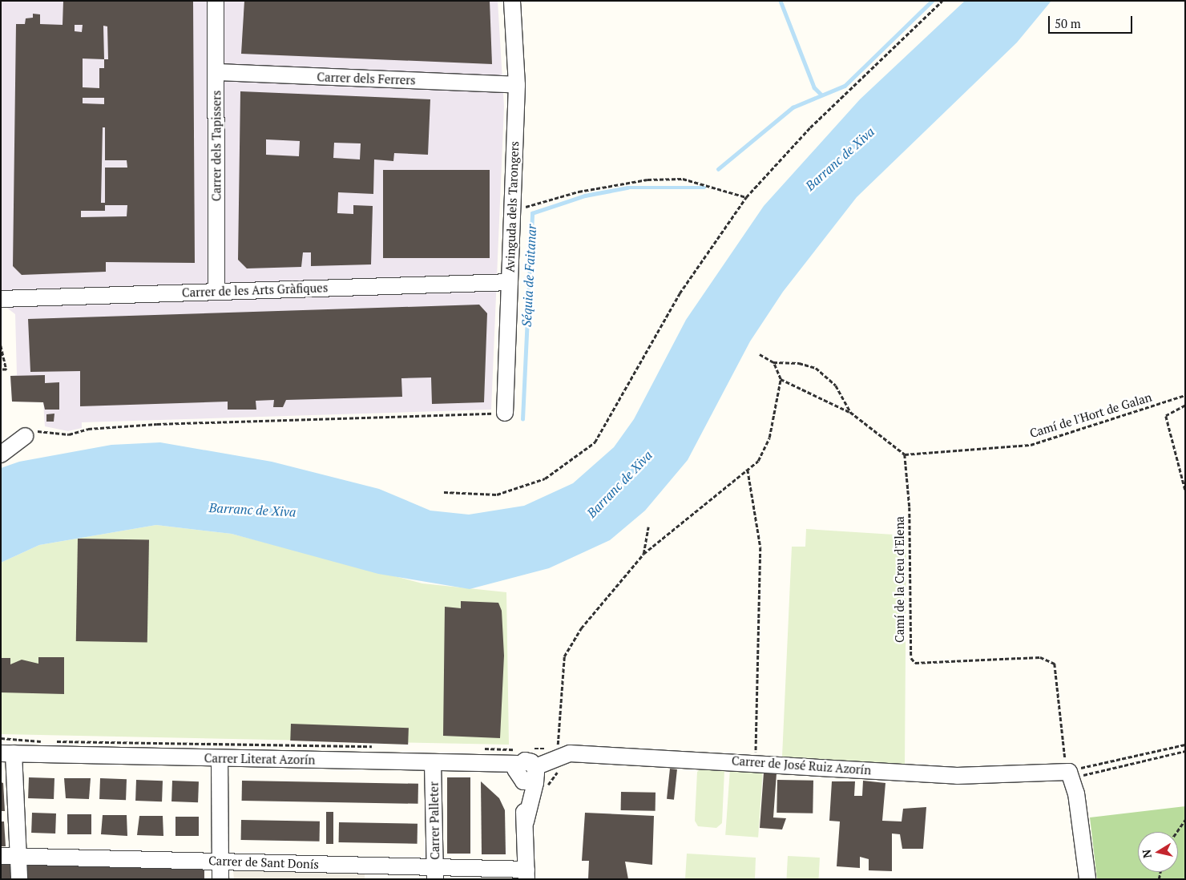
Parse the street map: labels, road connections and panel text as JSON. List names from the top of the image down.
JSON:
{
  "streets": {
    "street": [
      "Carrer dels Ferrers",
      "Carrer dels Tapissers",
      "Avinguda dels Tarongers",
      "Carrer de les Arts Gràfiques",
      "Carrer Literat Azorín",
      "Carrer de José Ruiz Azorín",
      "Carrer Palleter",
      "Carrer de Sant Donís"
    ],
    "path": ["Camí de l'Hort de Galan", "Camí de la Creu d'Elena"]
  },
  "crossings": [
    ["Carrer dels Ferrers", "Carrer dels Tapissers"],
    ["Carrer dels Ferrers", "Avinguda dels Tarongers"],
    ["Carrer dels Tapissers", "Carrer de les Arts Gràfiques"],
    ["Avinguda dels Tarongers", "Carrer de les Arts Gràfiques"],
    ["Camí de l'Hort de Galan", "Camí de la Creu d'Elena"],
    ["Camí de la Creu d'Elena", "Carrer de José Ruiz Azorín"],
    ["Carrer Literat Azorín", "Carrer de José Ruiz Azorín"],
    ["Carrer Literat Azorín", "Carrer Palleter"],
    ["Carrer Palleter", "Carrer de Sant Donís"]
  ],
  "water": ["Barranc de Xiva", "Séquia de Faitanar"],
  "scale_bar": "50 m",
  "north": "left"
}
